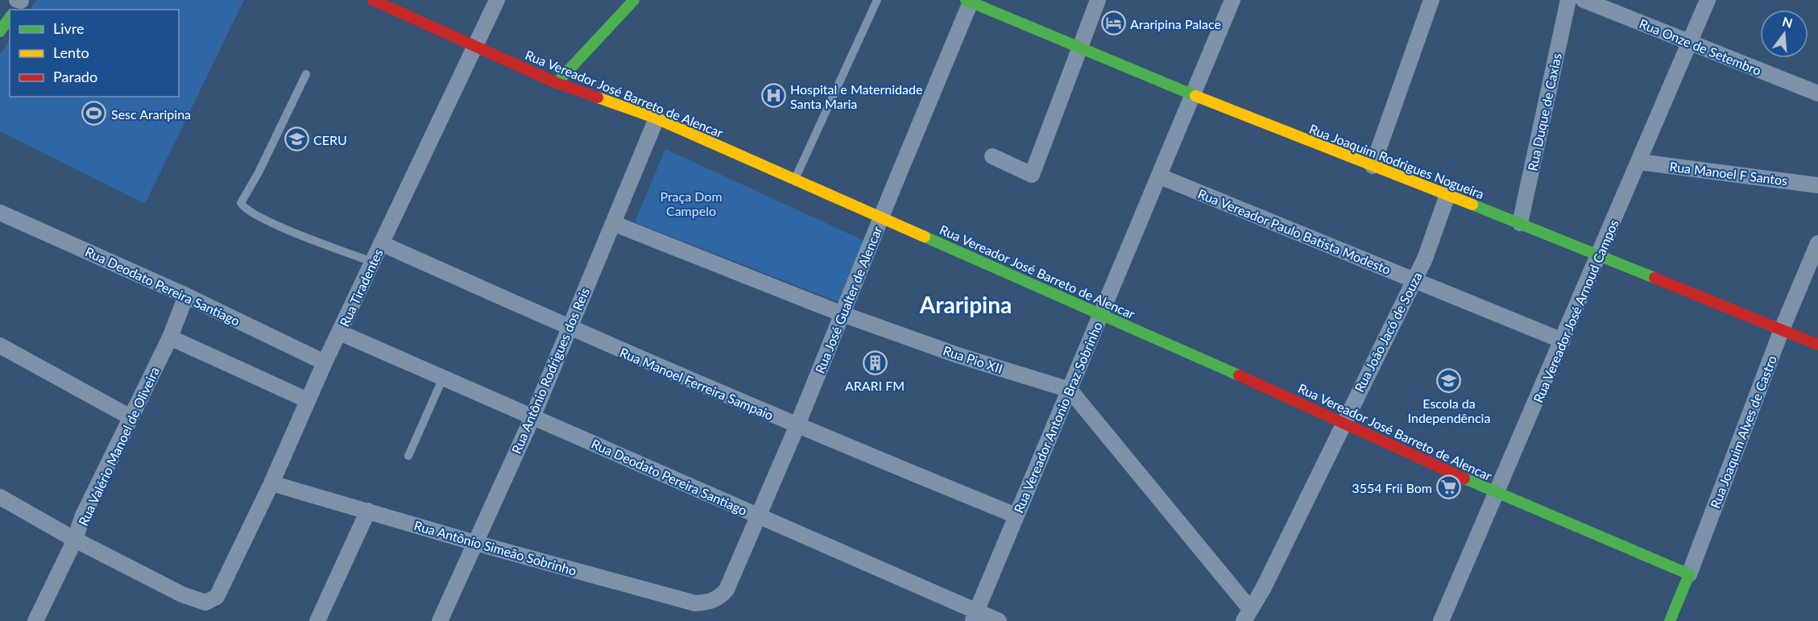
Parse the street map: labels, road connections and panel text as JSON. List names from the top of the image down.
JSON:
{
  "streets": {
    "main road": ["Rua Vereador José Barreto de Alencar", "Rua Joaquim Rodrigues Nogueira", "Rua Joaquim Alves de Castro"],
    "street": [
      "Rua Onze de Setembro",
      "Rua Duque de Caxias",
      "Rua Manoel F Santos",
      "Rua Vereador Paulo Batista Modesto",
      "Rua Deodato Pereira Santiago",
      "Rua Tiradentes",
      "Rua José Gualter de Alencar",
      "Rua Vereador José Arnoud Campos",
      "Rua João Jacó de Souza",
      "Rua Pio XII",
      "Rua Antônio Rodrigues dos Reis",
      "Rua Manoel Ferreira Sampaio",
      "Rua Vereador Antonio Braz Sobrinho",
      "Rua Valério Manoel de Oliveira",
      "Rua Antônio Simeão Sobrinho"
    ]
  },
  "crossings": [
    ["Rua Onze de Setembro", "Rua Vereador José Arnoud Campos"],
    ["Rua Vereador José Barreto de Alencar", "Rua Tiradentes"],
    ["Rua Vereador José Barreto de Alencar", "Rua José Gualter de Alencar"],
    ["Rua Vereador José Barreto de Alencar", "Rua Vereador José Arnoud Campos"],
    ["Rua Vereador José Barreto de Alencar", "Rua João Jacó de Souza"],
    ["Rua Vereador José Barreto de Alencar", "Rua Antônio Rodrigues dos Reis"],
    ["Rua Vereador José Barreto de Alencar", "Rua Vereador Antonio Braz Sobrinho"],
    ["Rua Vereador José Barreto de Alencar", "Rua Joaquim Alves de Castro"],
    ["Rua Duque de Caxias", "Rua Joaquim Rodrigues Nogueira"],
    ["Rua Joaquim Rodrigues Nogueira", "Rua José Gualter de Alencar"],
    ["Rua Joaquim Rodrigues Nogueira", "Rua Vereador José Arnoud Campos"],
    ["Rua Joaquim Rodrigues Nogueira", "Rua João Jacó de Souza"],
    ["Rua Joaquim Rodrigues Nogueira", "Rua Vereador Antonio Braz Sobrinho"],
    ["Rua Joaquim Rodrigues Nogueira", "Rua Joaquim Alves de Castro"],
    ["Rua Manoel F Santos", "Rua Vereador José Arnoud Campos"],
    ["Rua Vereador Paulo Batista Modesto", "Rua Vereador José Arnoud Campos"],
    ["Rua Vereador Paulo Batista Modesto", "Rua João Jacó de Souza"],
    ["Rua Vereador Paulo Batista Modesto", "Rua Vereador Antonio Braz Sobrinho"],
    ["Rua Deodato Pereira Santiago", "Rua Tiradentes"],
    ["Rua Deodato Pereira Santiago", "Rua José Gualter de Alencar"],
    ["Rua Deodato Pereira Santiago", "Rua Antônio Rodrigues dos Reis"],
    ["Rua Deodato Pereira Santiago", "Rua Vereador Antonio Braz Sobrinho"],
    ["Rua Deodato Pereira Santiago", "Rua Valério Manoel de Oliveira"],
    ["Rua Tiradentes", "Rua Manoel Ferreira Sampaio"],
    ["Rua Tiradentes", "Rua Valério Manoel de Oliveira"],
    ["Rua Tiradentes", "Rua Antônio Simeão Sobrinho"],
    ["Rua José Gualter de Alencar", "Rua Pio XII"],
    ["Rua José Gualter de Alencar", "Rua Manoel Ferreira Sampaio"],
    ["Rua José Gualter de Alencar", "Rua Antônio Simeão Sobrinho"],
    ["Rua Pio XII", "Rua Antônio Rodrigues dos Reis"],
    ["Rua Pio XII", "Rua Vereador Antonio Braz Sobrinho"],
    ["Rua Antônio Rodrigues dos Reis", "Rua Manoel Ferreira Sampaio"],
    ["Rua Antônio Rodrigues dos Reis", "Rua Antônio Simeão Sobrinho"],
    ["Rua Manoel Ferreira Sampaio", "Rua Vereador Antonio Braz Sobrinho"]
  ],
  "districts": ["Araripina"],
  "parks": ["Praça Dom Campelo"],
  "places": {
    "hotel": ["Araripina Palace"],
    "hospital": ["Hospital e Maternidade Santa Maria"],
    "sports": ["Sesc Araripina"],
    "school or university": ["CERU", "Escola da Independência"],
    "building": ["ARARI FM"],
    "supermarket": ["3554 Frii Bom"]
  },
  "legend": ["Livre", "Lento", "Parado"],
  "north": "top"
}
